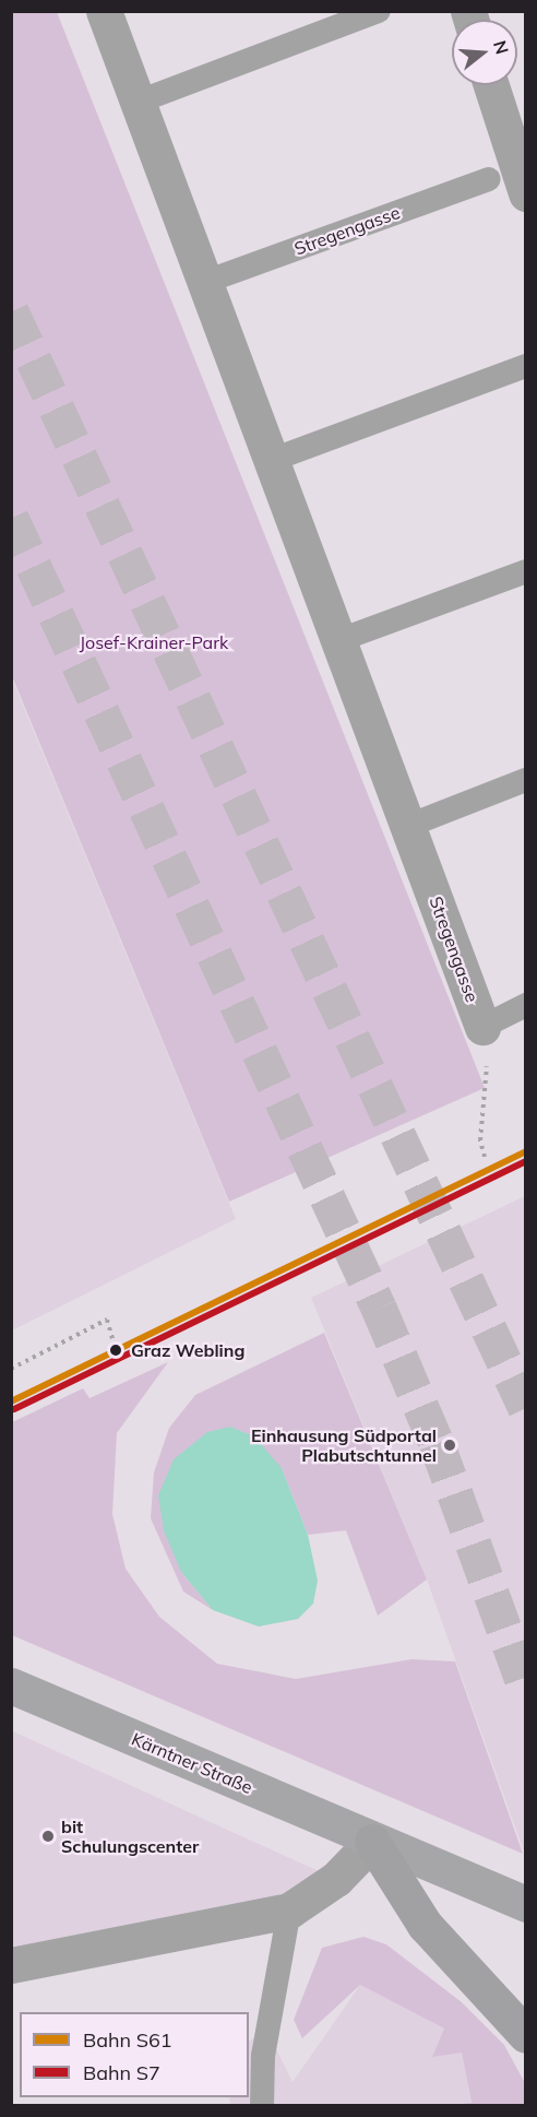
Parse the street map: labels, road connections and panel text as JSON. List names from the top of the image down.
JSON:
{
  "streets": {
    "main road": ["Kärntner Straße"],
    "street": ["Stregengasse"]
  },
  "parks": ["Josef-Krainer-Park"],
  "places": ["Graz Webling", "Einhausung Südportal Plabutschtunnel", "bit Schulungscenter"],
  "lines": ["rail line S61", "rail line S7"],
  "legend": ["Bahn S61", "Bahn S7"],
  "north": "right"
}
